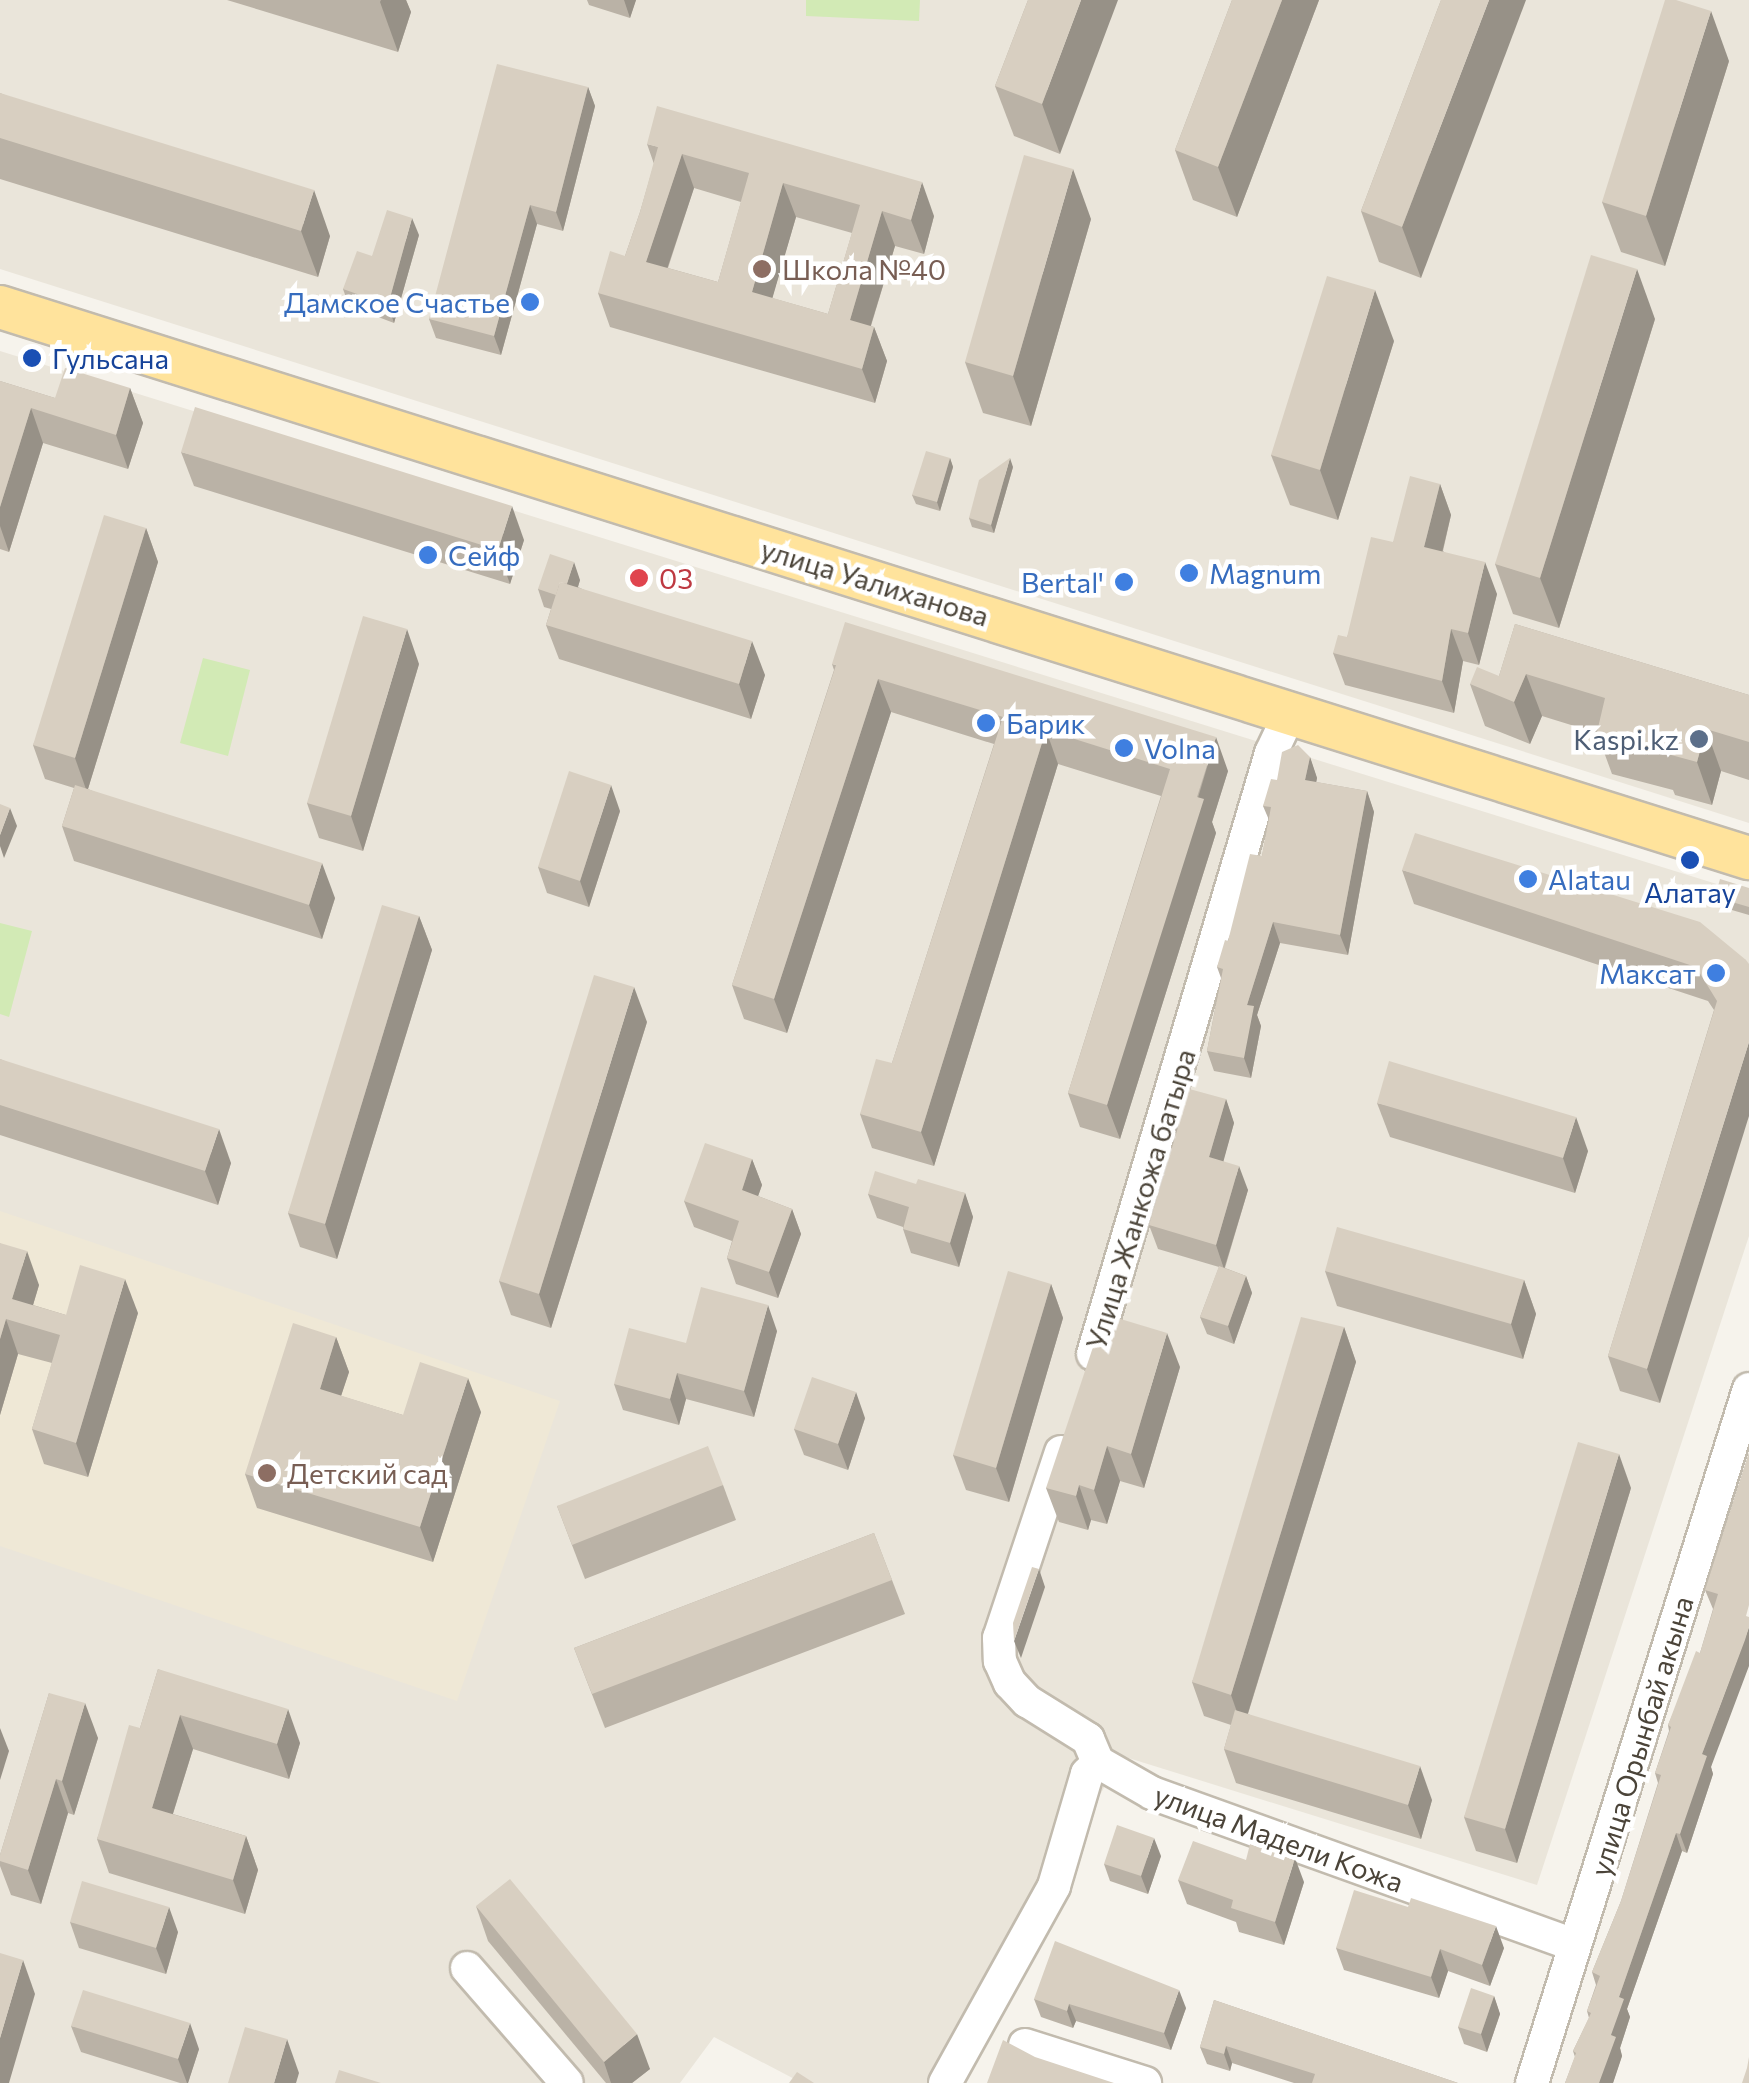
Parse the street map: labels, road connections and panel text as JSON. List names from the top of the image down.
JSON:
{
  "streets": {
    "main road": ["улица Уалиханова"],
    "street": ["Улица Жанкожа батыра", "улица Орынбай акына", "улица Мадели Кожа"]
  },
  "crossings": [
    ["улица Уалиханова", "Улица Жанкожа батыра"],
    ["улица Орынбай акына", "улица Мадели Кожа"]
  ],
  "places": [
    "Школа №40",
    "Дамское Счастье",
    "Гульсана",
    "Сейф",
    "Magnum",
    "03",
    "Bertal'",
    "Барик",
    "Kaspi.kz",
    "Volna",
    "Алатау",
    "Alatau",
    "Максат",
    "Детский сад"
  ]
}
